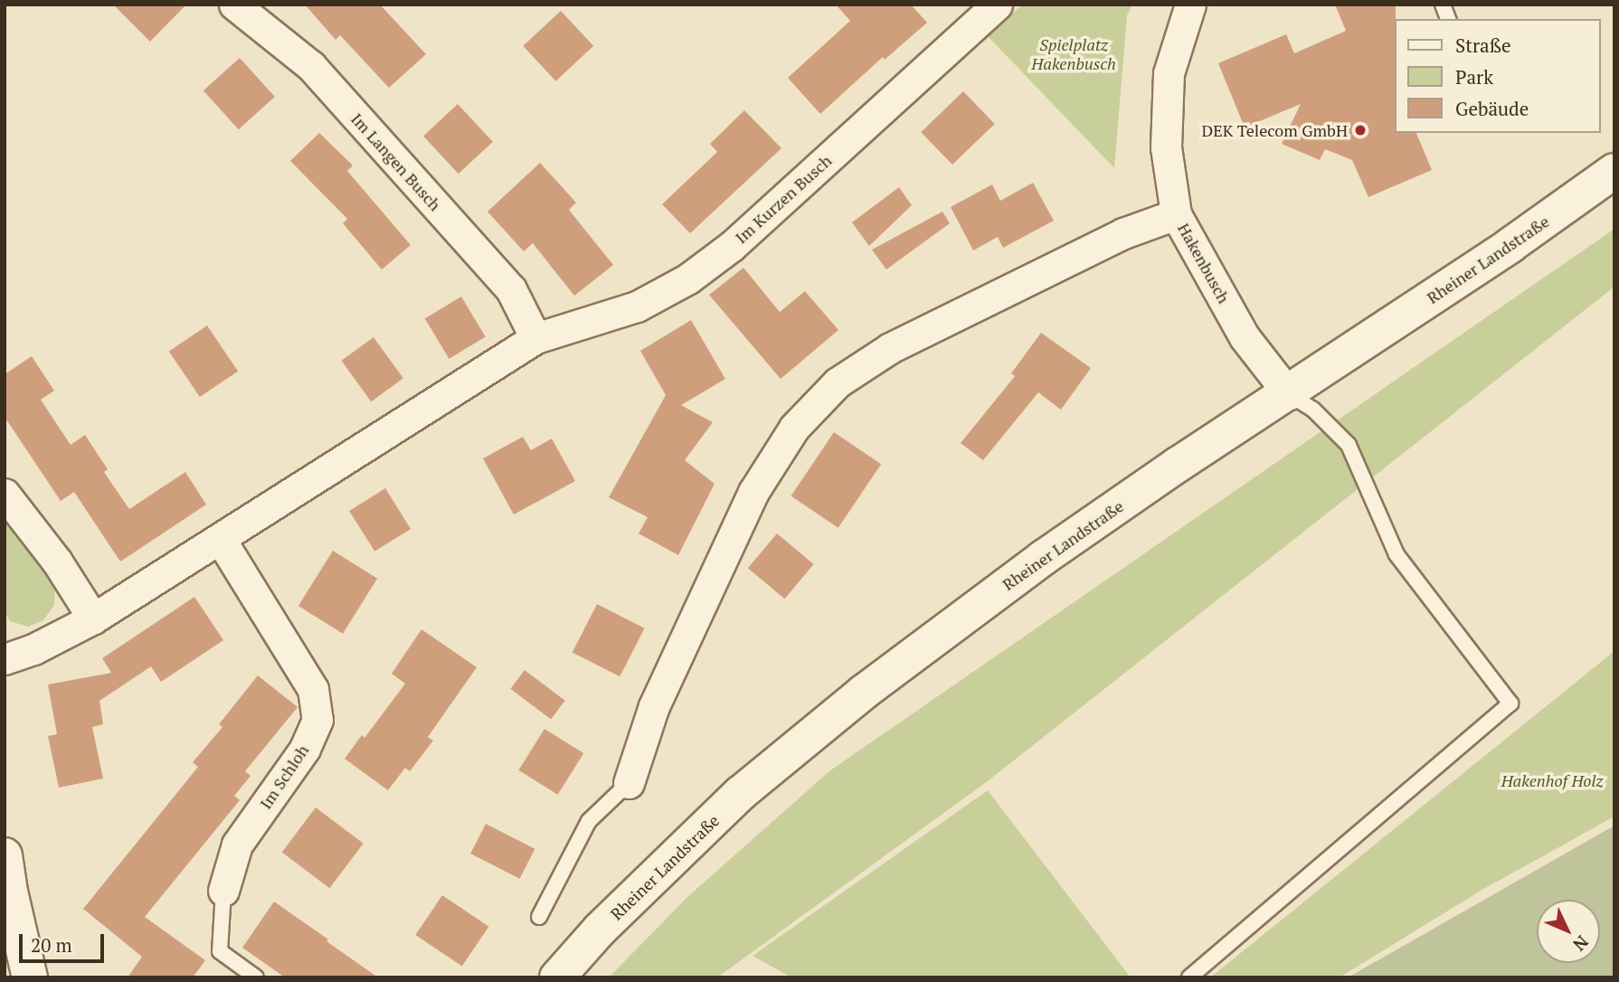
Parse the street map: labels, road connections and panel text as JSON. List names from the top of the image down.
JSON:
{
  "streets": {
    "street": [
      "Im Langen Busch",
      "Im Kurzen Busch",
      "Rheiner Landstraße",
      "Hakenbusch",
      "Im Schloh"
    ]
  },
  "crossings": [
    ["Im Langen Busch", "Im Kurzen Busch"],
    ["Rheiner Landstraße", "Hakenbusch"]
  ],
  "parks": ["Spielplatz Hakenbusch", "Hakenhof Holz"],
  "places": ["DEK Telecom GmbH"],
  "legend": ["Straße", "Park", "Gebäude"],
  "scale_bar": "20 m",
  "north": "bottom right"
}
